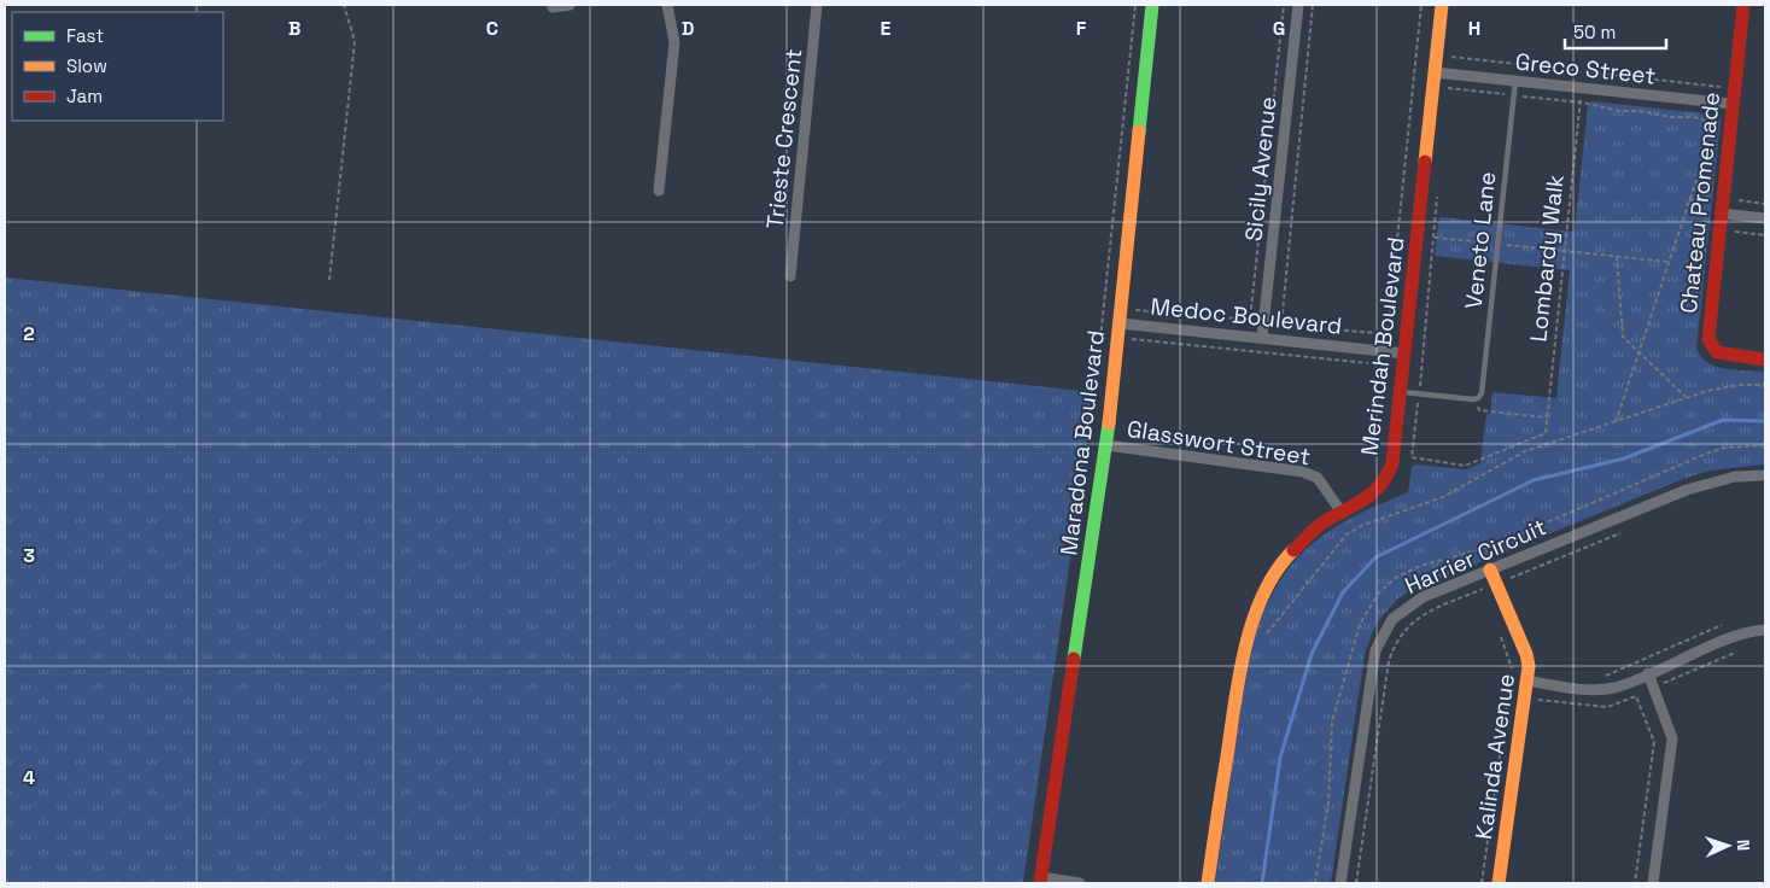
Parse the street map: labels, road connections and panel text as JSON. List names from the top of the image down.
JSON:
{
  "streets": {
    "street": [
      "Greco Street",
      "Trieste Crescent",
      "Sicily Avenue",
      "Chateau Promenade",
      "Medoc Boulevard",
      "Merindah Boulevard",
      "Maradona Boulevard",
      "Glasswort Street",
      "Harrier Circuit",
      "Kalinda Avenue"
    ],
    "lane": ["Veneto Lane"],
    "path": ["Lombardy Walk"]
  },
  "crossings": [
    ["Greco Street", "Chateau Promenade"],
    ["Greco Street", "Veneto Lane"],
    ["Greco Street", "Merindah Boulevard"],
    ["Sicily Avenue", "Medoc Boulevard"],
    ["Medoc Boulevard", "Merindah Boulevard"],
    ["Medoc Boulevard", "Maradona Boulevard"],
    ["Merindah Boulevard", "Glasswort Street"],
    ["Maradona Boulevard", "Glasswort Street"],
    ["Harrier Circuit", "Kalinda Avenue"]
  ],
  "legend": ["Fast", "Slow", "Jam"],
  "scale_bar": "50 m",
  "north": "right",
  "grid": {
    "columns": [
      "B",
      "C",
      "D",
      "E",
      "F",
      "G",
      "H"
    ],
    "rows": ["2", "3", "4"]
  }
}
